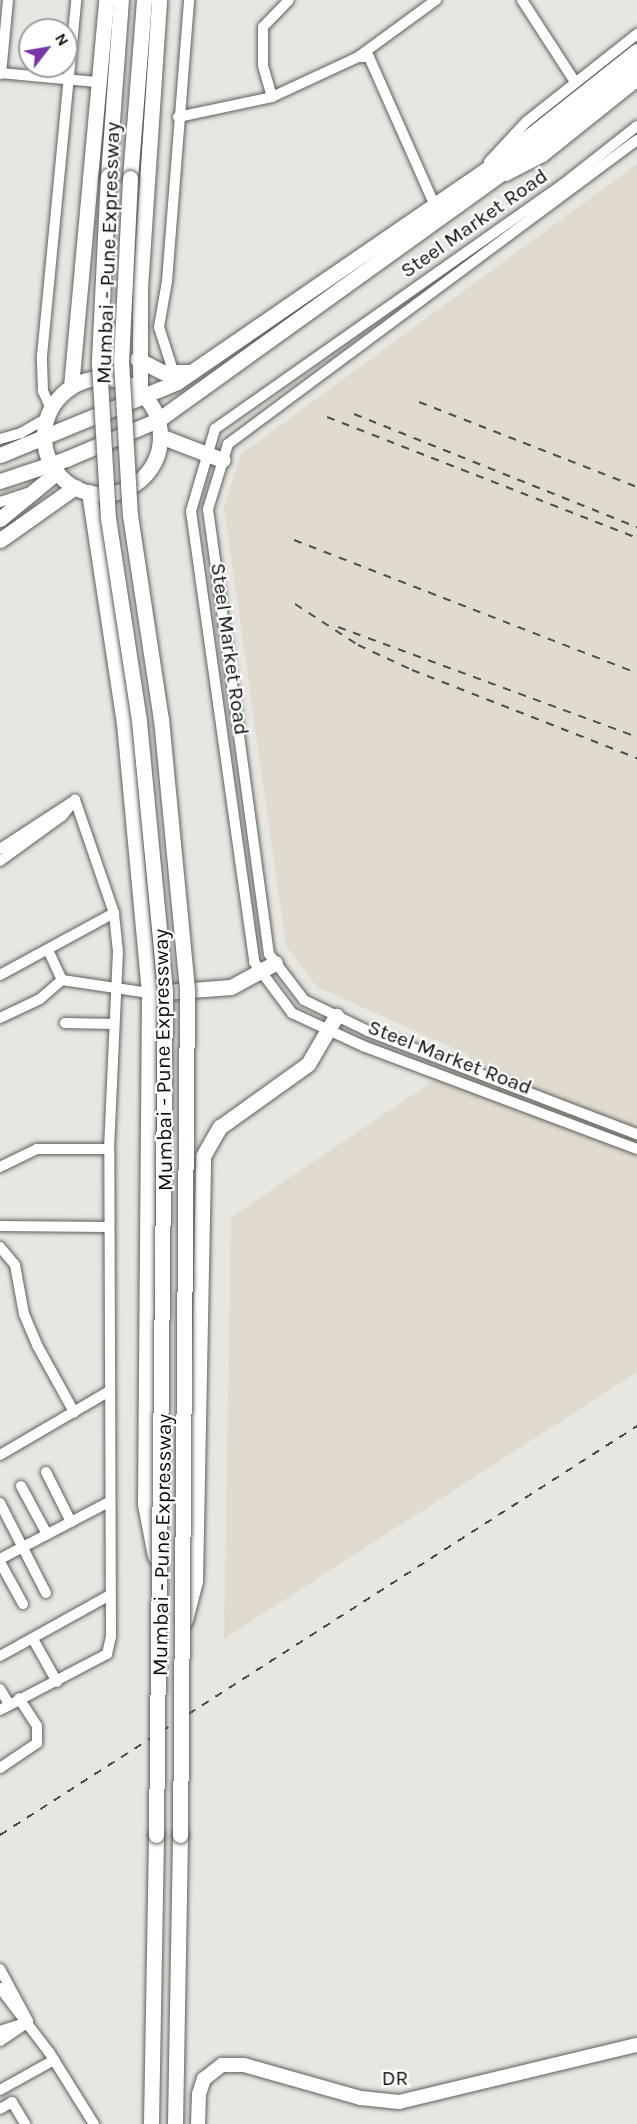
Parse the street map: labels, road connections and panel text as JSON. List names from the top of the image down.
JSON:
{
  "streets": {
    "highway": ["Mumbai - Pune Expressway"],
    "main road": ["DR"],
    "street": ["Steel Market Road"]
  },
  "north": "top right"
}
